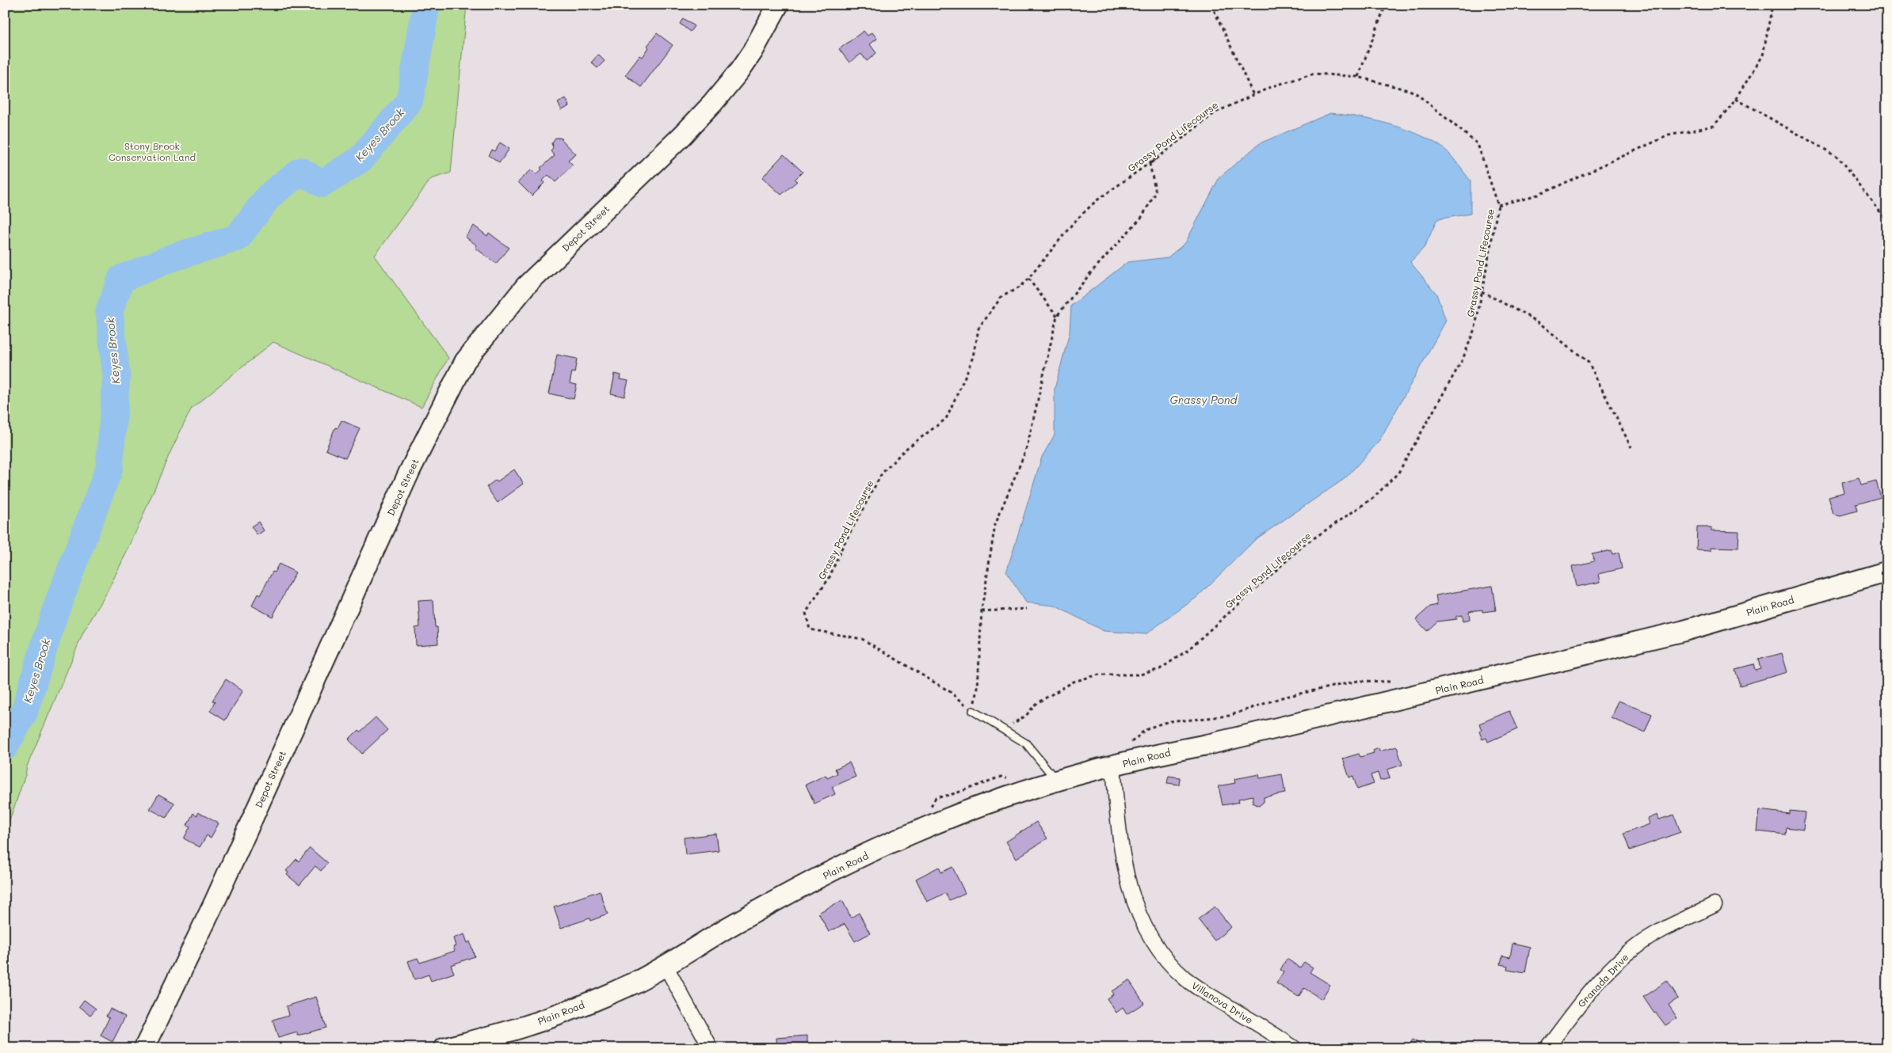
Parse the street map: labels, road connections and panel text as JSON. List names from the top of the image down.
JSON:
{
  "streets": {
    "main road": ["Depot Street", "Plain Road"],
    "street": ["Granada Drive", "Villanova Drive"],
    "path": ["Grassy Pond Lifecourse"]
  },
  "crossings": [
    ["Plain Road", "Villanova Drive"]
  ],
  "water": ["Keyes Brook", "Grassy Pond"],
  "parks": ["Stony Brook Conservation Land"]
}
